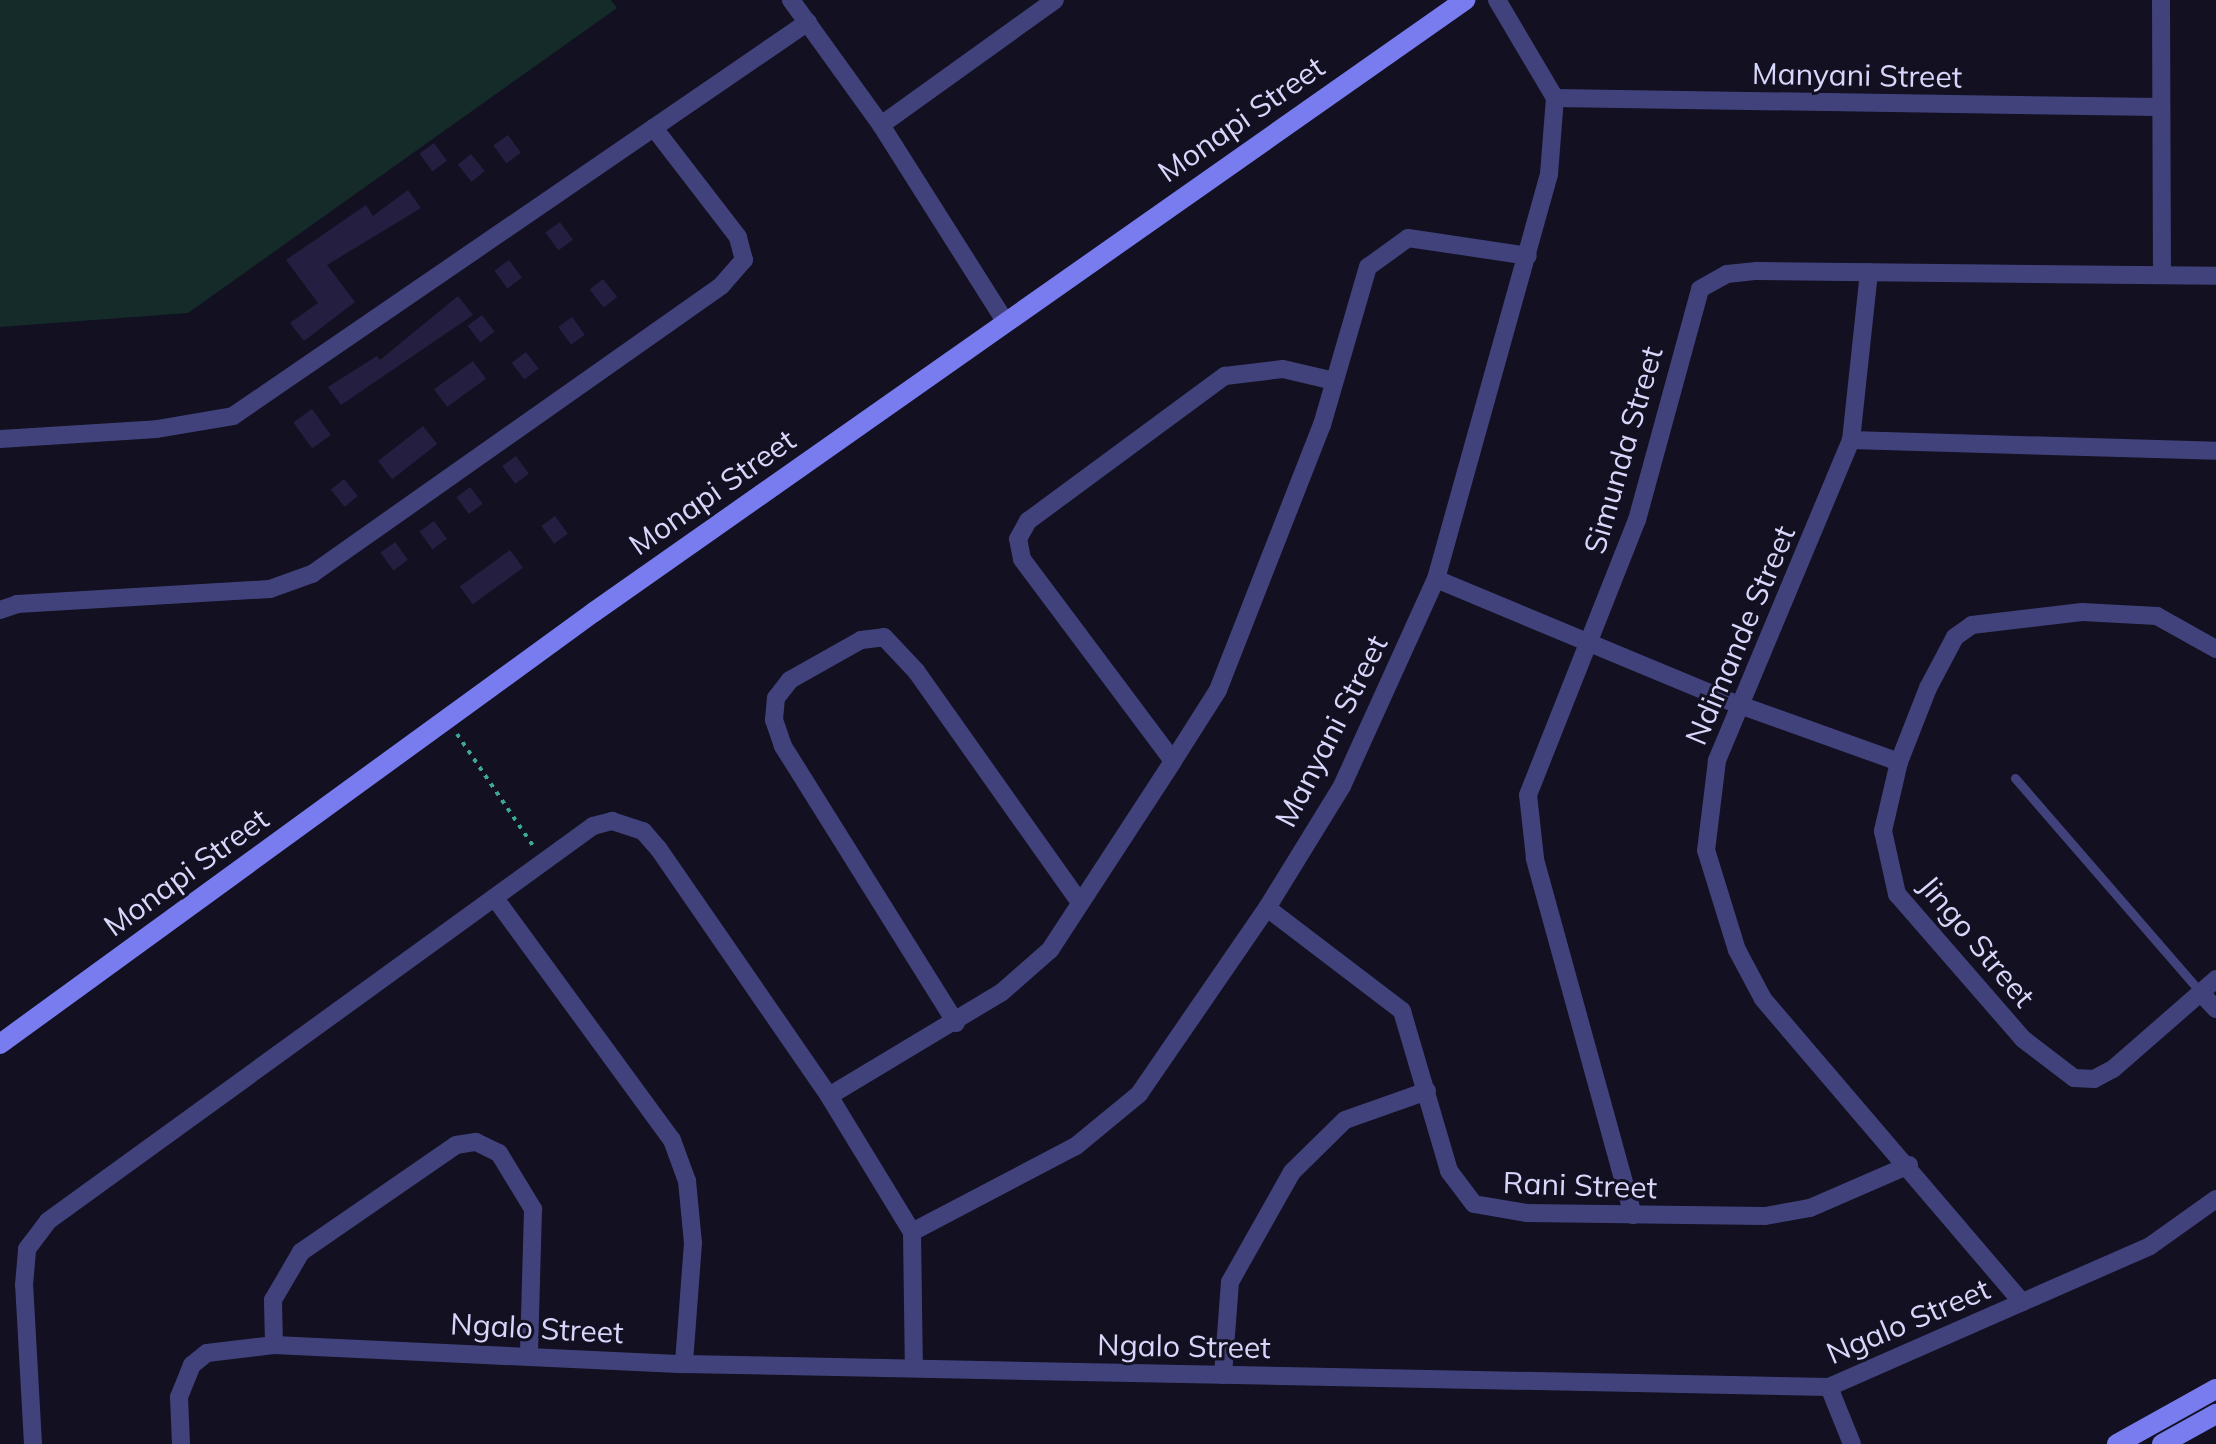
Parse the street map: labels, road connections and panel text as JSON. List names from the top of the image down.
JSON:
{
  "streets": {
    "street": [
      "Manyani Street",
      "Monapi Street",
      "Simunda Street",
      "Ndimande Street",
      "Jingo Street",
      "Rani Street",
      "Ngalo Street"
    ]
  },
  "crossings": [
    ["Manyani Street", "Rani Street"],
    ["Simunda Street", "Ndimande Street"],
    ["Simunda Street", "Rani Street"],
    ["Ndimande Street", "Rani Street"],
    ["Ndimande Street", "Ngalo Street"]
  ]
}
